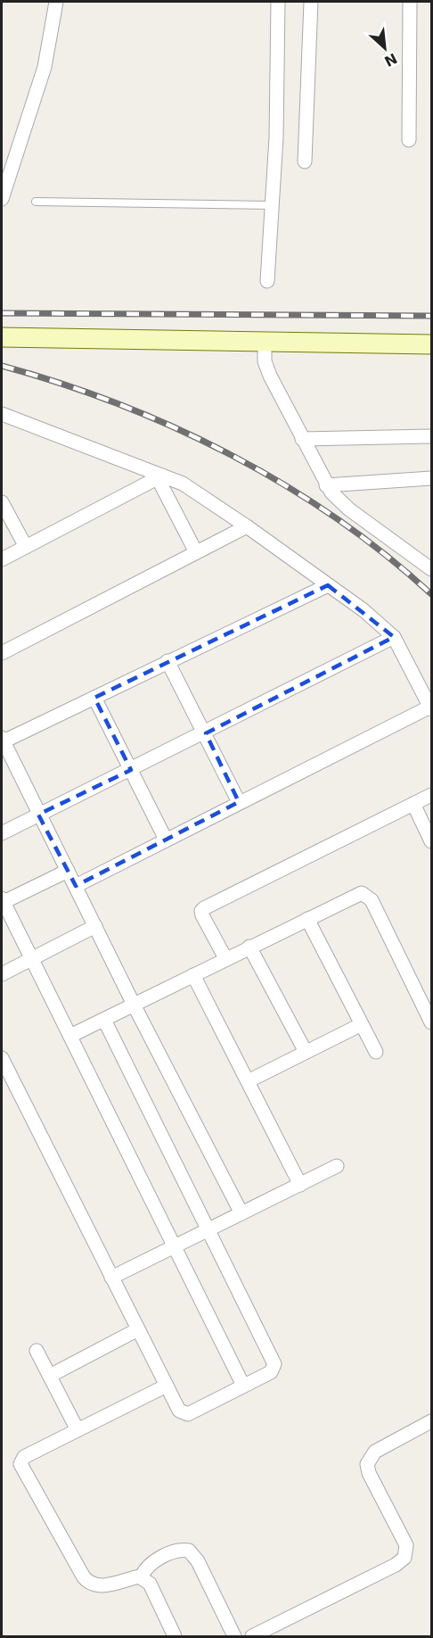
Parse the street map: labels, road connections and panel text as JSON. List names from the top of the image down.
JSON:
{
  "north": "bottom right"
}
